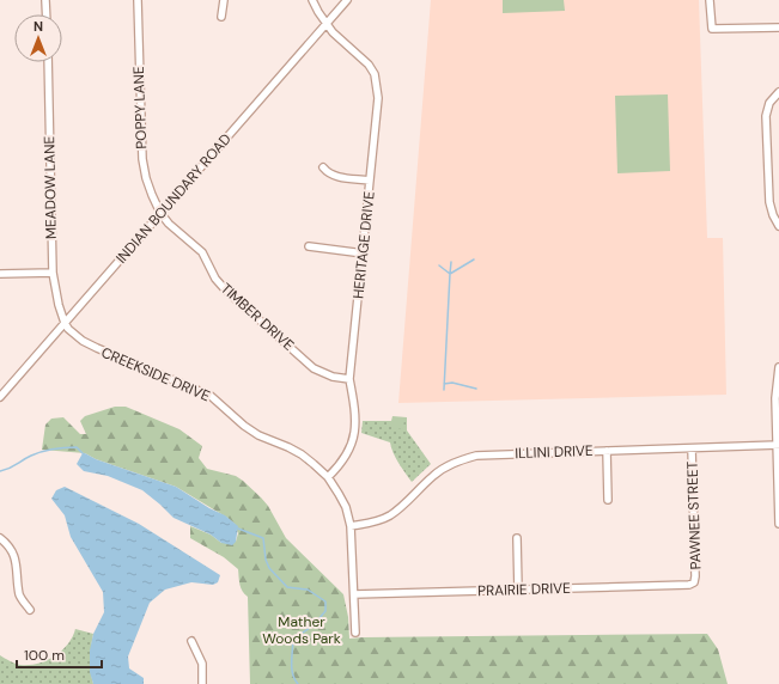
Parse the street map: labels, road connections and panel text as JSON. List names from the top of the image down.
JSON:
{
  "streets": {
    "street": [
      "POPPY LANE",
      "MEADOW LANE",
      "INDIAN BOUNDARY ROAD",
      "HERITAGE DRIVE",
      "TIMBER DRIVE",
      "CREEKSIDE DRIVE",
      "ILLINI DRIVE",
      "PAWNEE STREET",
      "PRAIRIE DRIVE"
    ]
  },
  "crossings": [
    ["POPPY LANE", "INDIAN BOUNDARY ROAD"],
    ["POPPY LANE", "TIMBER DRIVE"],
    ["MEADOW LANE", "INDIAN BOUNDARY ROAD"],
    ["MEADOW LANE", "CREEKSIDE DRIVE"],
    ["INDIAN BOUNDARY ROAD", "HERITAGE DRIVE"],
    ["INDIAN BOUNDARY ROAD", "TIMBER DRIVE"],
    ["INDIAN BOUNDARY ROAD", "CREEKSIDE DRIVE"],
    ["HERITAGE DRIVE", "TIMBER DRIVE"],
    ["HERITAGE DRIVE", "CREEKSIDE DRIVE"],
    ["CREEKSIDE DRIVE", "ILLINI DRIVE"],
    ["CREEKSIDE DRIVE", "PRAIRIE DRIVE"],
    ["ILLINI DRIVE", "PAWNEE STREET"],
    ["PAWNEE STREET", "PRAIRIE DRIVE"]
  ],
  "parks": ["Mather Woods Park"],
  "scale_bar": "100 m",
  "north": "top"
}
